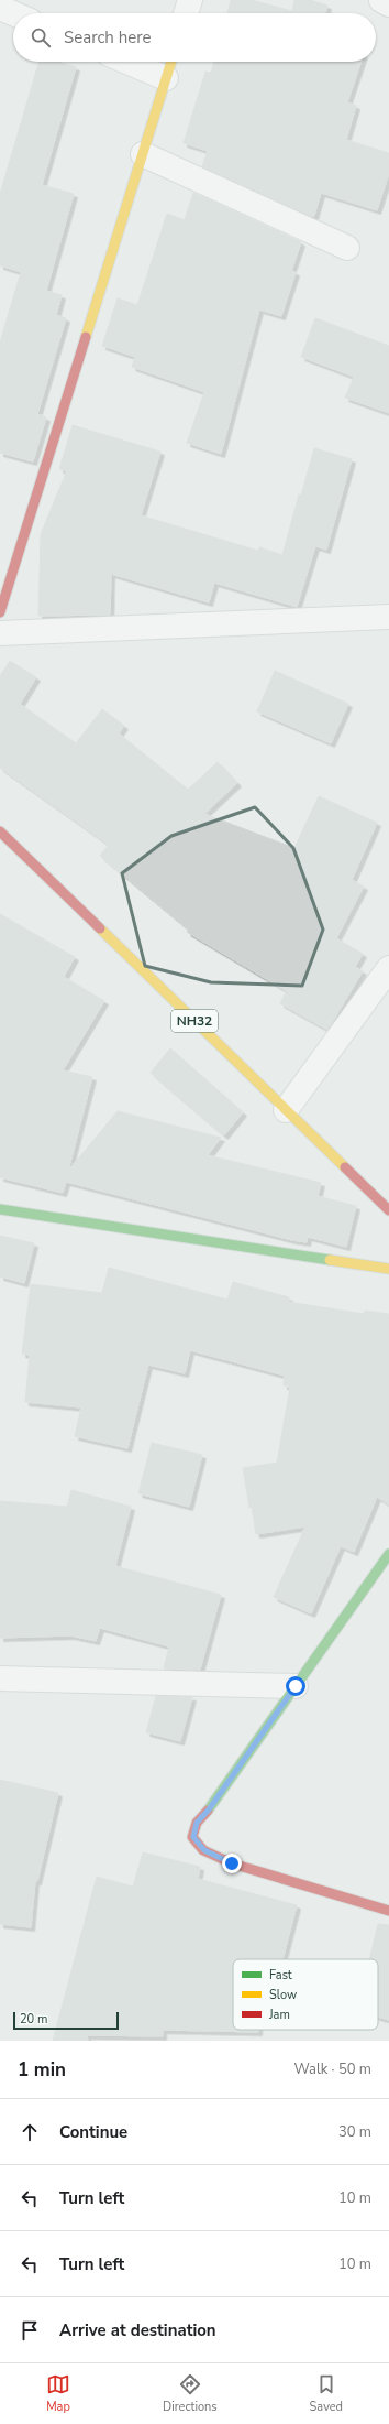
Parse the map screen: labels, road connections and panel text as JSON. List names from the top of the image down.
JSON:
{
  "streets": {
    "main road": ["NH32"]
  },
  "legend": ["Fast", "Slow", "Jam"],
  "scale_bar": "20 m",
  "page": {
    "search": "Search here",
    "scale": "20 m",
    "heading": ["1 min", "Walk · 50 m"],
    "list": [
      ["Continue", "30 m"],
      ["Turn left", "10 m"],
      ["Turn left", "10 m"],
      "Arrive at destination"
    ],
    "nav": ["Map", "Directions", "Saved"]
  }
}
